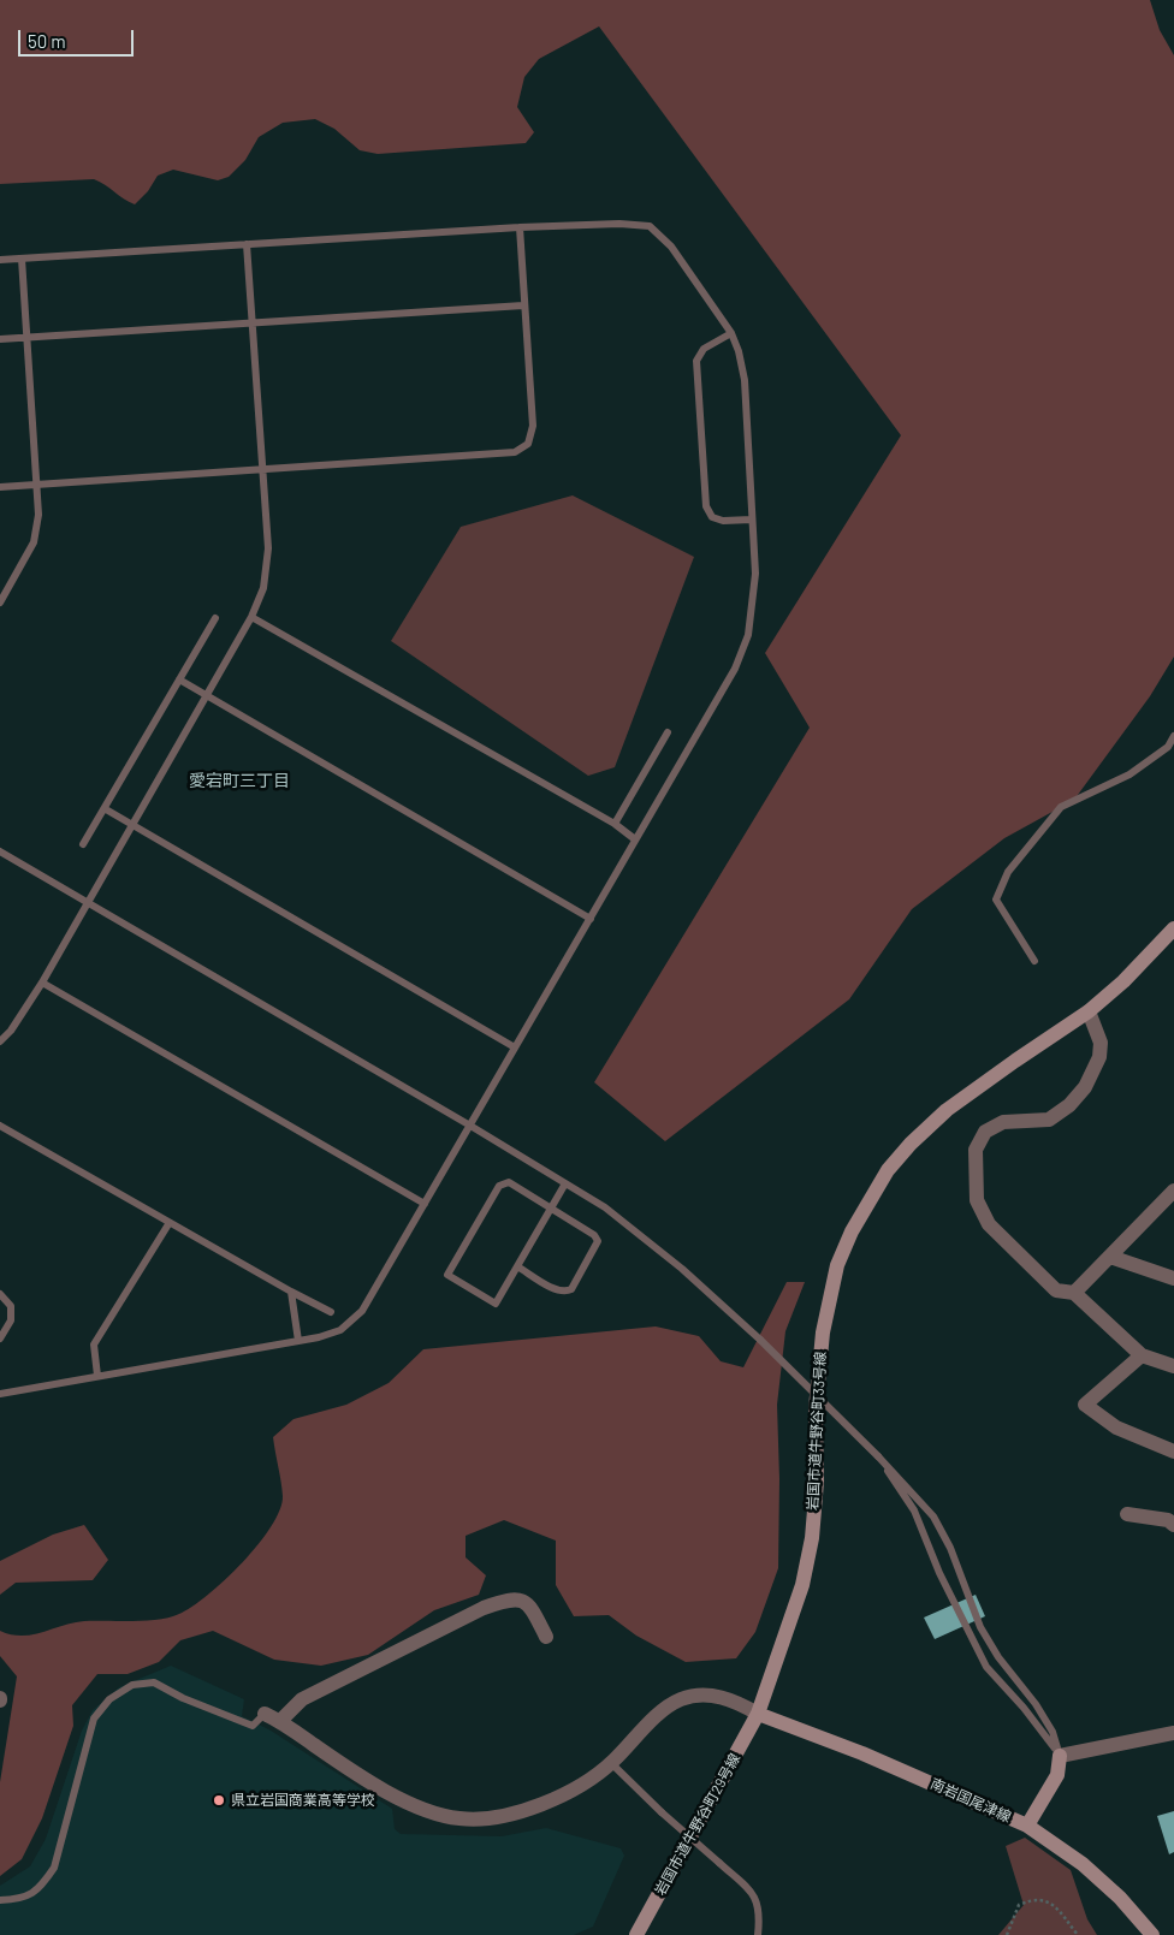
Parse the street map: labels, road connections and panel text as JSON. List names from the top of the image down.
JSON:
{
  "streets": {
    "street": ["岩国市道牛野谷町33号線", "南岩国尾津線", "岩国市道牛野谷町29号線"]
  },
  "crossings": [
    ["岩国市道牛野谷町33号線", "南岩国尾津線"],
    ["岩国市道牛野谷町33号線", "岩国市道牛野谷町29号線"],
    ["南岩国尾津線", "岩国市道牛野谷町29号線"]
  ],
  "districts": ["愛宕町三丁目"],
  "places": ["県立岩国商業高等学校"],
  "scale_bar": "50 m"
}
